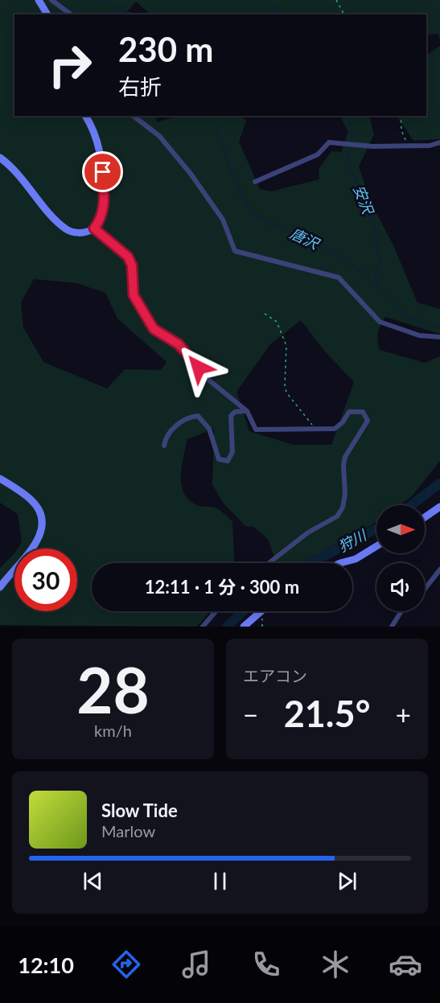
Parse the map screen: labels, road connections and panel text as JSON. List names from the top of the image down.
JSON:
{
  "water": ["安沢", "唐沢", "狩川"],
  "north": "right",
  "page": {
    "turn": ["230 m", "右折"],
    "limit": "30",
    "trip": "12:11 · 1 分 · 300 m",
    "tile": [
      ["28", "km/h"],
      "エアコン"
    ],
    "heat": ["−", "21.5°", "+"],
    "song": ["Slow Tide", "Marlow"],
    "tabs": "12:10"
  }
}
